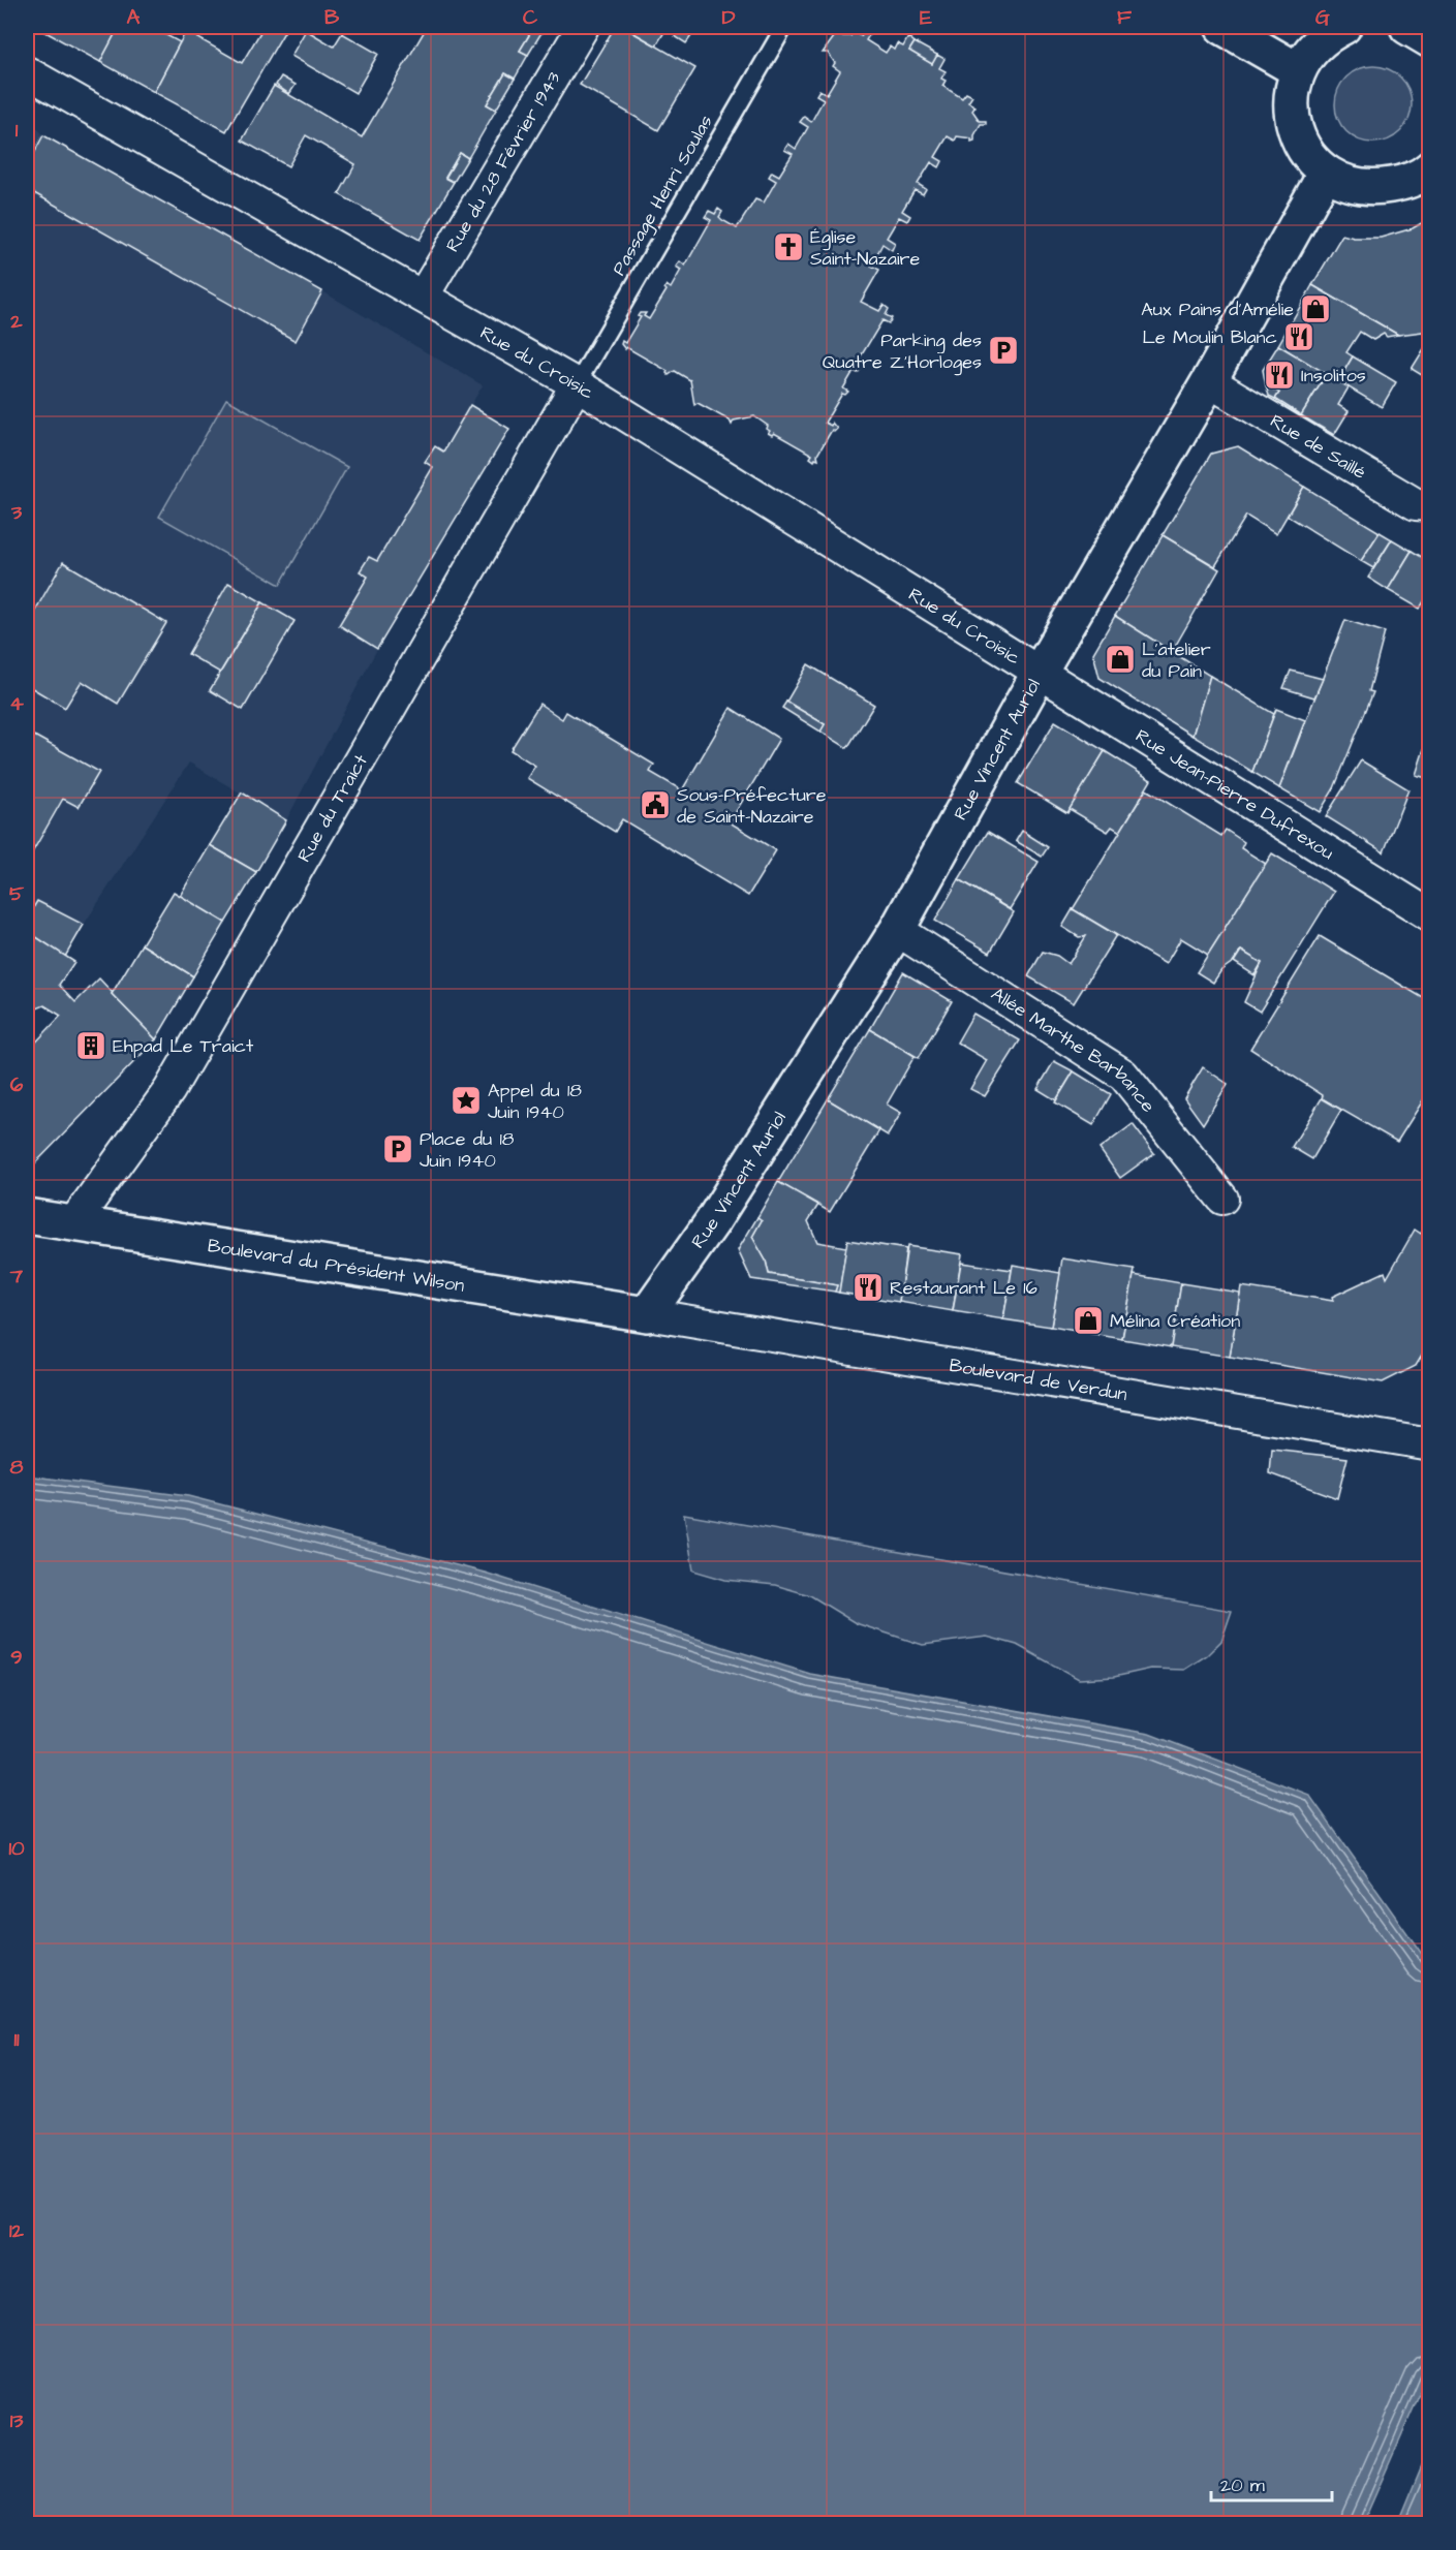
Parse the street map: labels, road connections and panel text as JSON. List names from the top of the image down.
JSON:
{
  "streets": {
    "street": [
      "Rue du 28 Février 1943",
      "Rue du Croisic",
      "Rue de Saillé",
      "Rue Vincent Auriol",
      "Rue Jean-Pierre Dufrexou",
      "Rue du Traict",
      "Allée Marthe Barbance",
      "Boulevard du Président Wilson",
      "Boulevard de Verdun"
    ],
    "lane": ["Passage Henri Soulas"]
  },
  "crossings": [
    ["Rue du 28 Février 1943", "Rue du Croisic"],
    ["Passage Henri Soulas", "Rue du Croisic"],
    ["Passage Henri Soulas", "Rue du Traict"],
    ["Rue du Croisic", "Rue Vincent Auriol"],
    ["Rue du Croisic", "Rue Jean-Pierre Dufrexou"],
    ["Rue du Croisic", "Rue du Traict"],
    ["Rue de Saillé", "Rue Vincent Auriol"],
    ["Rue Vincent Auriol", "Rue Jean-Pierre Dufrexou"],
    ["Rue Vincent Auriol", "Allée Marthe Barbance"],
    ["Rue Vincent Auriol", "Boulevard du Président Wilson"],
    ["Rue Vincent Auriol", "Boulevard de Verdun"],
    ["Rue du Traict", "Boulevard du Président Wilson"],
    ["Boulevard du Président Wilson", "Boulevard de Verdun"]
  ],
  "places": {
    "church": ["Église Saint-Nazaire"],
    "shop": ["Aux Pains d'Amélie", "L'atelier du Pain", "Mélina Création"],
    "restaurant": ["Le Moulin Blanc", "Insolitos", "Restaurant Le 16"],
    "parking": ["Parking des Quatre Z'Horloges", "Place du 18 Juin 1940"],
    "public building": ["Sous-Préfecture de Saint-Nazaire"],
    "building": ["Ehpad Le Traict"],
    "place": ["Appel du 18 Juin 1940"]
  },
  "scale_bar": "20 m",
  "grid": {
    "columns": [
      "A",
      "B",
      "C",
      "D",
      "E",
      "F",
      "G"
    ],
    "rows": [
      "1",
      "2",
      "3",
      "4",
      "5",
      "6",
      "7",
      "8",
      "9",
      "10",
      "11",
      "12",
      "13"
    ]
  }
}
